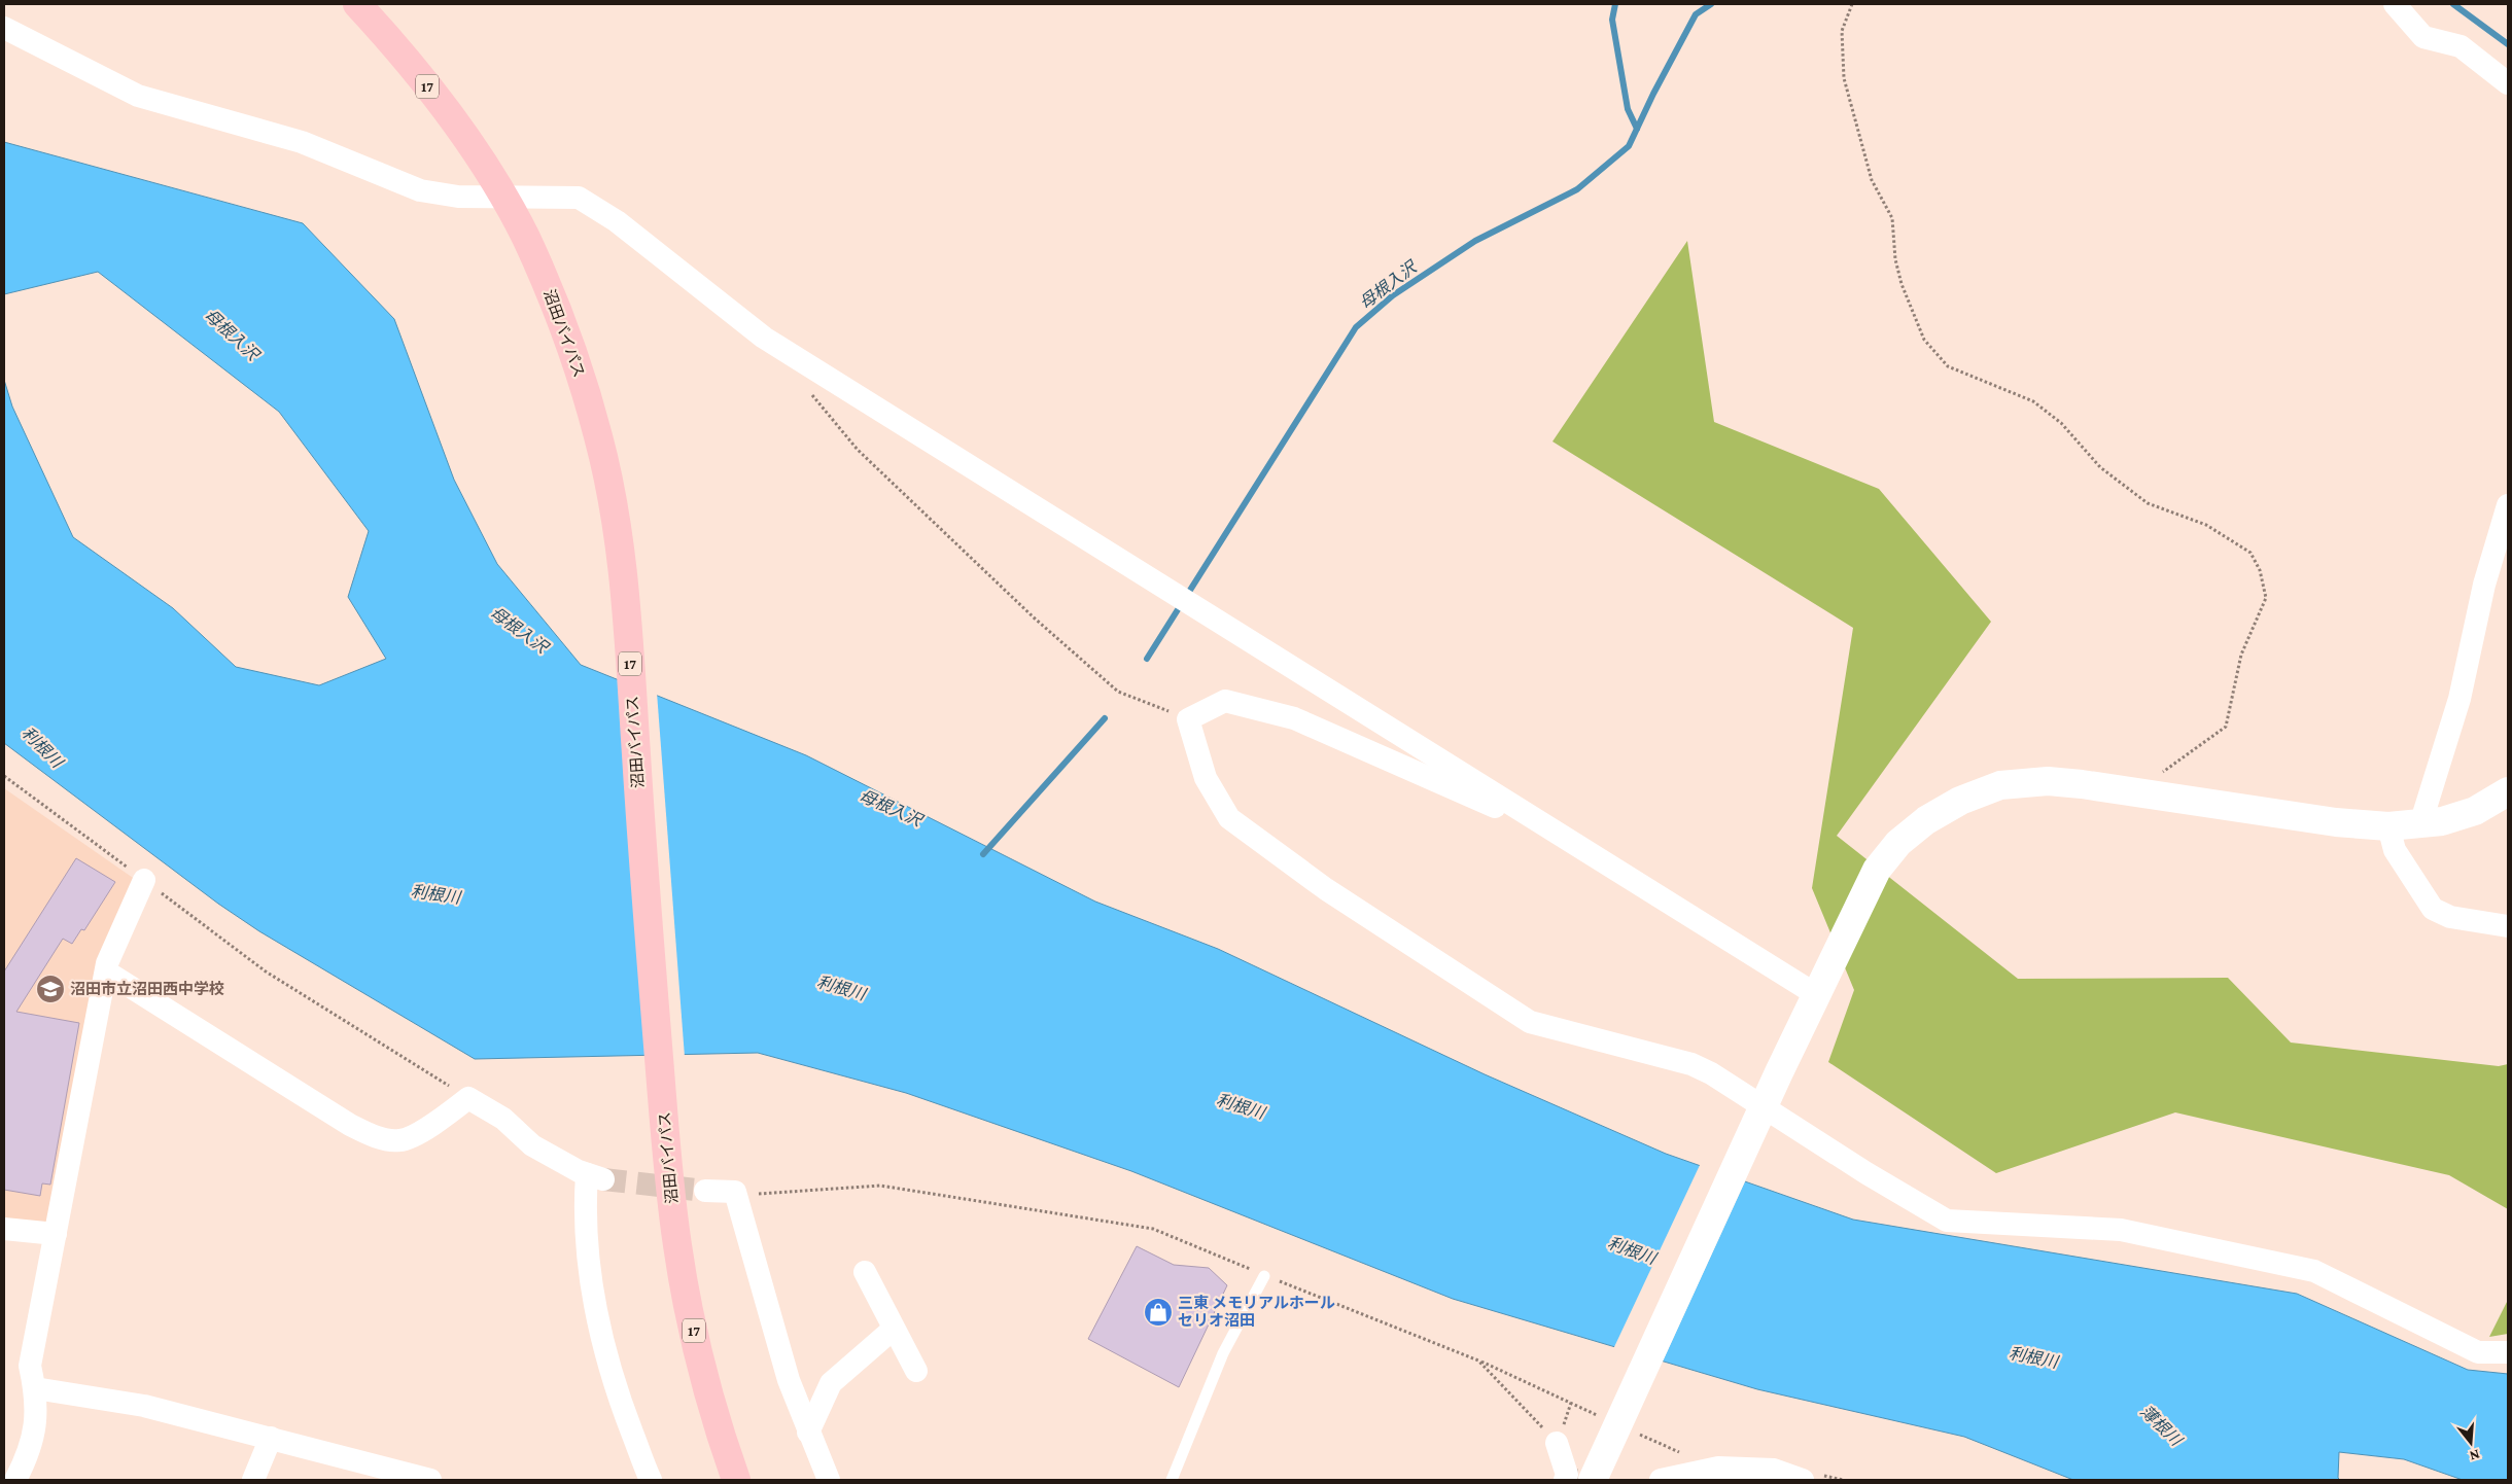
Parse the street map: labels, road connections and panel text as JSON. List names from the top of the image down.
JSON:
{
  "streets": {
    "highway": ["17", "沼田バイパス"]
  },
  "water": ["母根入沢", "利根川", "薄根川"],
  "places": {
    "school or university": ["沼田市立沼田西中学校"],
    "shop": ["三東 メモリアルホール セリオ沼田"]
  },
  "north": "bottom"
}
